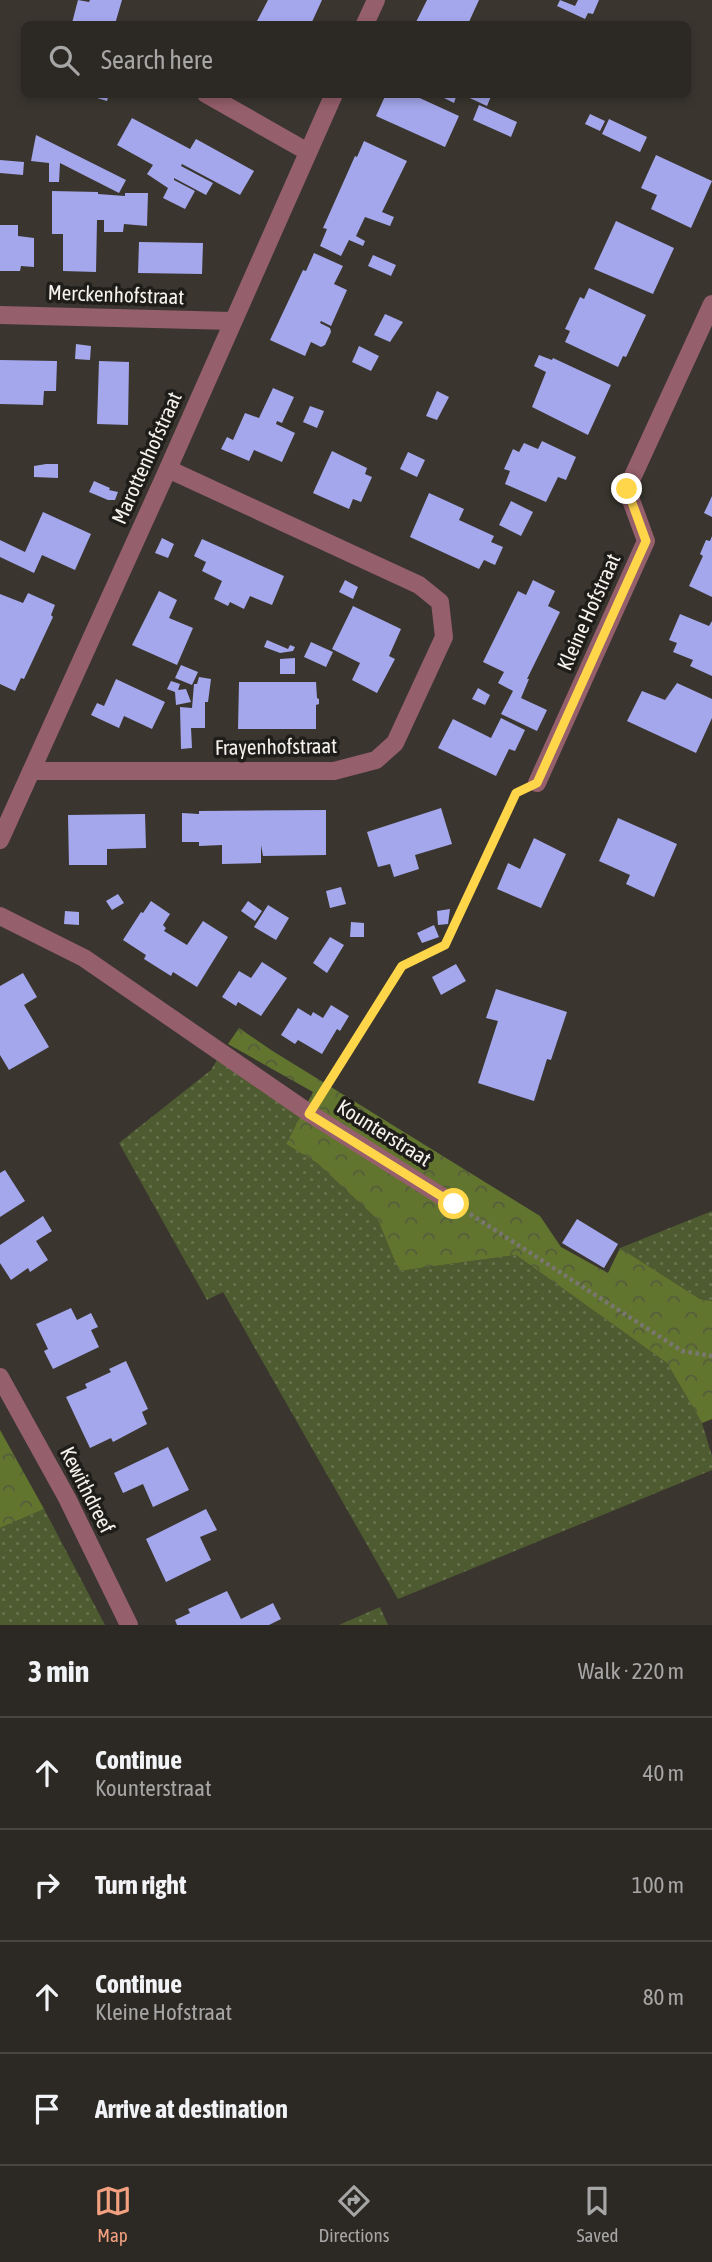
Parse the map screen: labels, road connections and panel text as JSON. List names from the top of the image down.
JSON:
{
  "streets": {
    "street": [
      "Merckenhofstraat",
      "Marottenhofstraat",
      "Kleine Hofstraat",
      "Frayenhofstraat",
      "Kounterstraat",
      "Kewithdreef"
    ]
  },
  "crossings": [
    ["Merckenhofstraat", "Marottenhofstraat"],
    ["Marottenhofstraat", "Frayenhofstraat"]
  ],
  "page": {
    "search": "Search here",
    "heading": ["3 min", "Walk · 220 m"],
    "list": [
      ["Continue", "Kounterstraat", "40 m"],
      ["Turn right", "100 m"],
      ["Continue", "Kleine Hofstraat", "80 m"],
      "Arrive at destination"
    ],
    "nav": ["Map", "Directions", "Saved"]
  }
}
